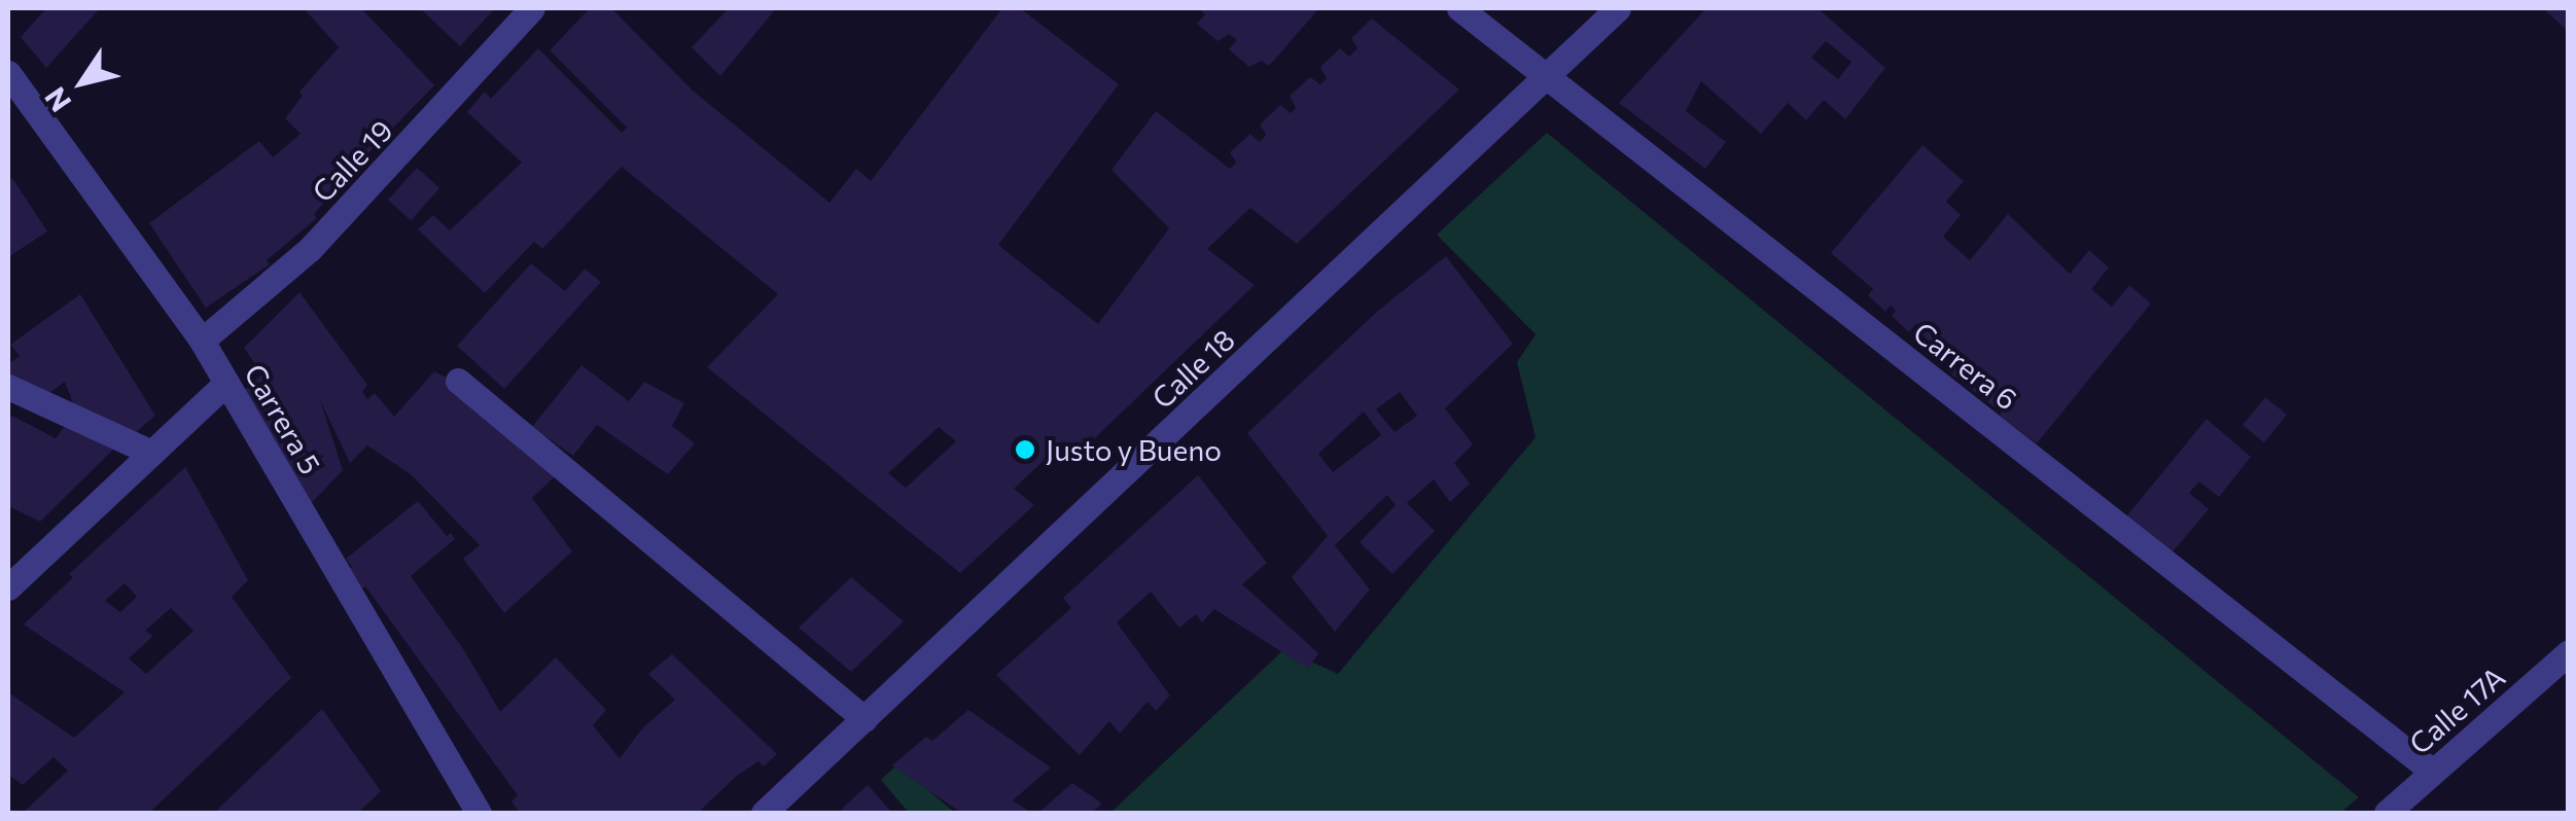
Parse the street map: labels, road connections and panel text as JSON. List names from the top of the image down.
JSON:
{
  "streets": {
    "street": [
      "Calle 19",
      "Carrera 6",
      "Calle 18",
      "Carrera 5",
      "Calle 17A"
    ]
  },
  "crossings": [
    ["Calle 19", "Carrera 5"],
    ["Carrera 6", "Calle 18"],
    ["Carrera 6", "Calle 17A"]
  ],
  "places": ["Justo y Bueno"],
  "north": "bottom left"
}
